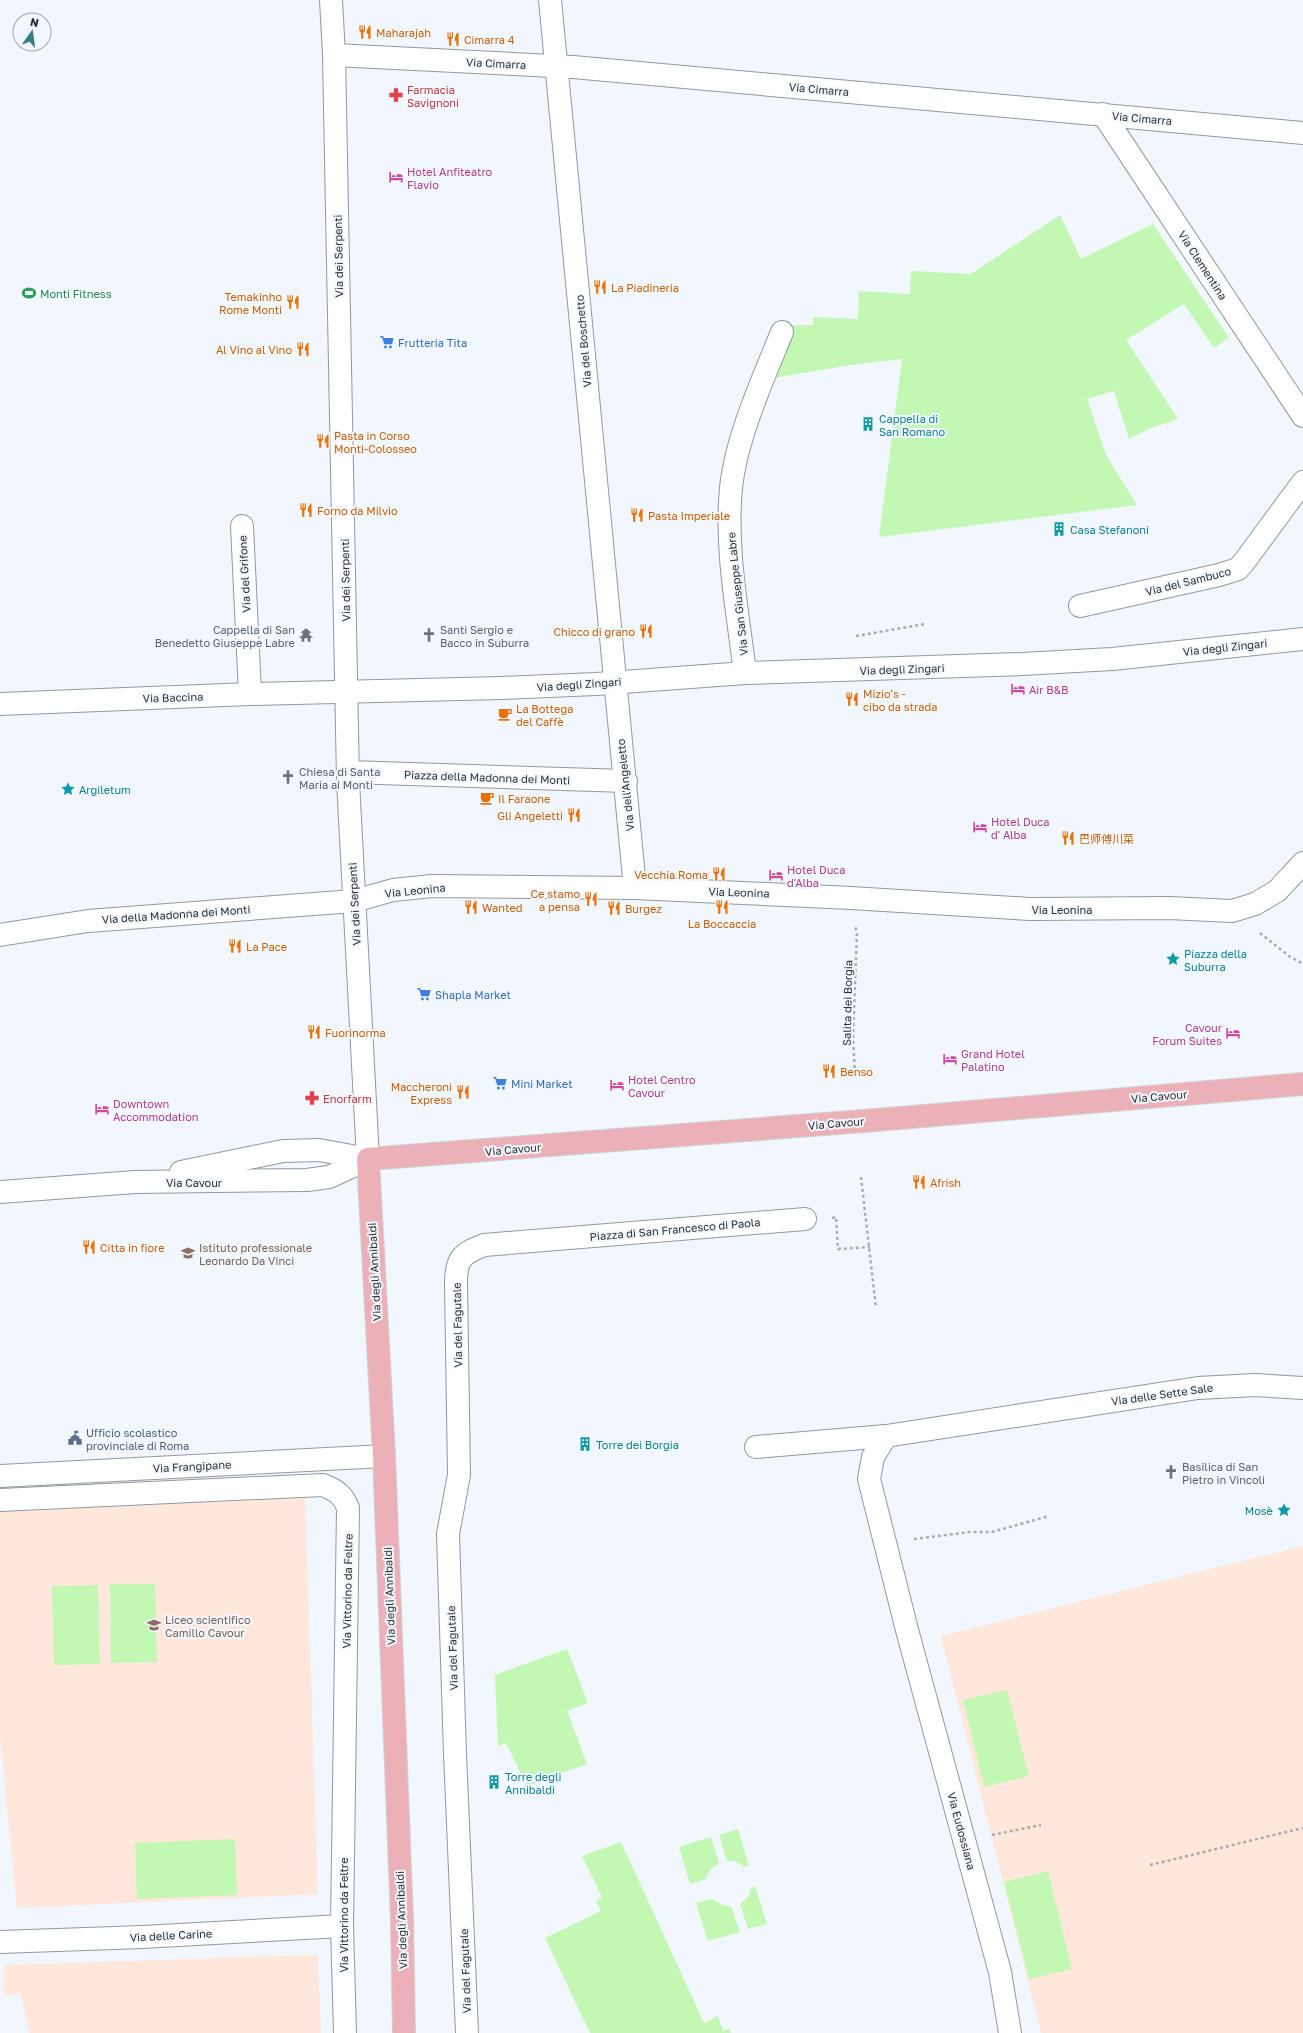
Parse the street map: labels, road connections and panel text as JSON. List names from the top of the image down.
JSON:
{
  "streets": {
    "main road": ["Via Cavour", "Via degli Annibaldi"],
    "street": [
      "Via Cimarra",
      "Via dei Serpenti",
      "Via Clementina",
      "Via del Boschetto",
      "Via del Grifone",
      "Via del Sambuco",
      "Via San Giuseppe Labre",
      "Via degli Zingari",
      "Via Baccina",
      "Piazza della Madonna dei Monti",
      "Via dell'Angeletto",
      "Via Leonina",
      "Via della Madonna dei Monti",
      "Piazza di San Francesco di Paola",
      "Via del Fagutale",
      "Via delle Sette Sale",
      "Via Frangipane",
      "Via Vittorino da Feltre",
      "Via Eudossiana",
      "Via delle Carine"
    ],
    "path": ["Salita dei Borgia"]
  },
  "crossings": [
    ["Via Cimarra", "Via dei Serpenti"],
    ["Via Cimarra", "Via Clementina"],
    ["Via Cimarra", "Via del Boschetto"],
    ["Via dei Serpenti", "Via degli Zingari"],
    ["Via dei Serpenti", "Via Baccina"],
    ["Via dei Serpenti", "Piazza della Madonna dei Monti"],
    ["Via dei Serpenti", "Via Leonina"],
    ["Via dei Serpenti", "Via della Madonna dei Monti"],
    ["Via dei Serpenti", "Via Cavour"],
    ["Via dei Serpenti", "Via degli Annibaldi"],
    ["Via del Boschetto", "Via degli Zingari"],
    ["Via del Boschetto", "Via dell'Angeletto"],
    ["Via del Grifone", "Via Baccina"],
    ["Via San Giuseppe Labre", "Via degli Zingari"],
    ["Via degli Zingari", "Via Baccina"],
    ["Via degli Zingari", "Via dell'Angeletto"],
    ["Piazza della Madonna dei Monti", "Via dell'Angeletto"],
    ["Via dell'Angeletto", "Via Leonina"],
    ["Via Leonina", "Via della Madonna dei Monti"],
    ["Via Cavour", "Via degli Annibaldi"],
    ["Piazza di San Francesco di Paola", "Via del Fagutale"],
    ["Via degli Annibaldi", "Via Frangipane"],
    ["Via delle Sette Sale", "Via Eudossiana"],
    ["Via Vittorino da Feltre", "Via delle Carine"]
  ],
  "places": {
    "restaurant": [
      "Maharajah",
      "Cimarra 4",
      "La Piadineria",
      "Temakinho Rome Monti",
      "Al Vino al Vino",
      "Pasta in Corso Monti-Colosseo",
      "Forno da Milvio",
      "Pasta Imperiale",
      "Chicco di grano",
      "Mizio's - cibo da strada",
      "Gli Angeletti",
      "巴师傅川菜",
      "Vecchia Roma",
      "Ce stamo a pensa",
      "Wanted",
      "La Boccaccia",
      "Burgez",
      "La Pace",
      "Fuorinorma",
      "Benso",
      "Maccheroni Express",
      "Afrish",
      "Citta in fiore"
    ],
    "pharmacy": ["Farmacia Savignoni", "Enorfarm"],
    "hotel": [
      "Hotel Anfiteatro Flavio",
      "Air B&B",
      "Hotel Duca d' Alba",
      "Hotel Duca d'Alba",
      "Cavour Forum Suites",
      "Grand Hotel Palatino",
      "Hotel Centro Cavour",
      "Downtown Accommodation"
    ],
    "sports": ["Monti Fitness"],
    "supermarket": ["Frutteria Tita", "Shapla Market", "Mini Market"],
    "building": [
      "Cappella di San Romano",
      "Casa Stefanoni",
      "Torre dei Borgia",
      "Torre degli Annibaldi"
    ],
    "temple": ["Cappella di San Benedetto Giuseppe Labre"],
    "church": ["Santi Sergio e Bacco in Suburra", "Chiesa di Santa Maria ai Monti", "Basilica di San Pietro in Vincoli"],
    "cafe": ["La Bottega del Caffè", "Il Faraone"],
    "place": ["Argiletum", "Piazza della Suburra", "Mosè"],
    "school or university": ["Istituto professionale Leonardo Da Vinci", "Liceo scientifico Camillo Cavour"],
    "public building": ["Ufficio scolastico provinciale di Roma"]
  },
  "north": "top"
}
